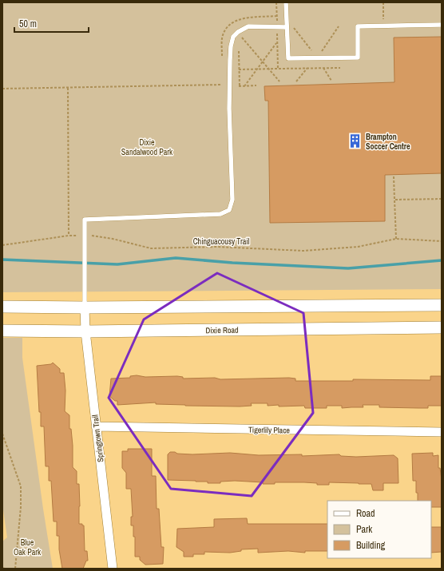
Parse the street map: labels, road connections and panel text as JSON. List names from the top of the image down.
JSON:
{
  "streets": {
    "main road": ["Dixie Road"],
    "street": ["Tigerlily Place", "Springtown Trail"],
    "path": ["Chinguacousy Trail"]
  },
  "crossings": [
    ["Dixie Road", "Springtown Trail"],
    ["Tigerlily Place", "Springtown Trail"]
  ],
  "parks": ["Dixie Sandalwood Park", "Blue Oak Park"],
  "places": {
    "building": ["Brampton Soccer Centre"]
  },
  "legend": ["Road", "Park", "Building"],
  "scale_bar": "50 m"
}
